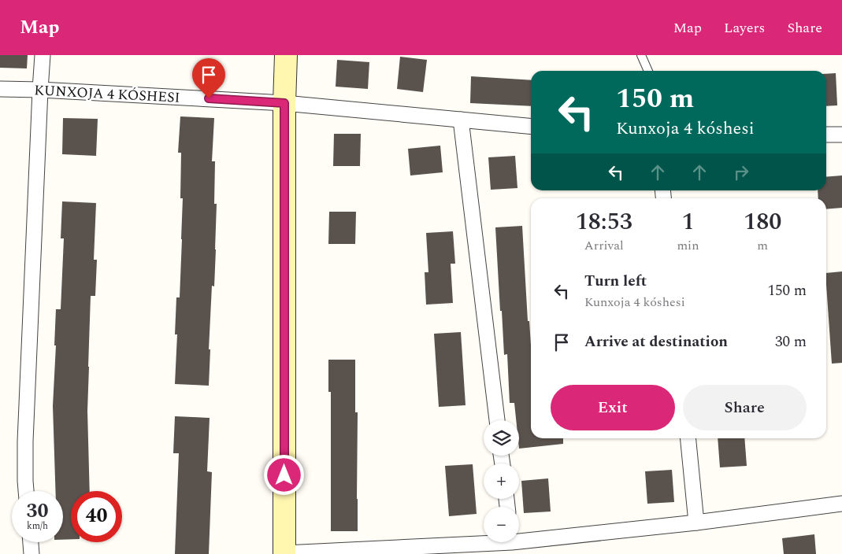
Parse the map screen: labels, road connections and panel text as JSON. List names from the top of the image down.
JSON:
{
  "streets": {
    "street": ["KUNXOJA 4 KÓSHESI"]
  },
  "page": {
    "header": "Map",
    "nav": ["Map", "Layers", "Share"],
    "turn": ["150 m", "Kunxoja 4 kóshesi"],
    "eta": [
      "18:53",
      "Arrival",
      "1",
      "min",
      "180",
      "m"
    ],
    "list": [
      {
        "name": "Turn left",
        "note": "Kunxoja 4 kóshesi",
        "value": "150 m"
      },
      {
        "name": "Arrive at destination",
        "value": "30 m"
      }
    ],
    "buttons": ["Exit", "Share"],
    "map_buttons": ["+", "−"],
    "speed": "30 km/h",
    "limit": "40"
  }
}
